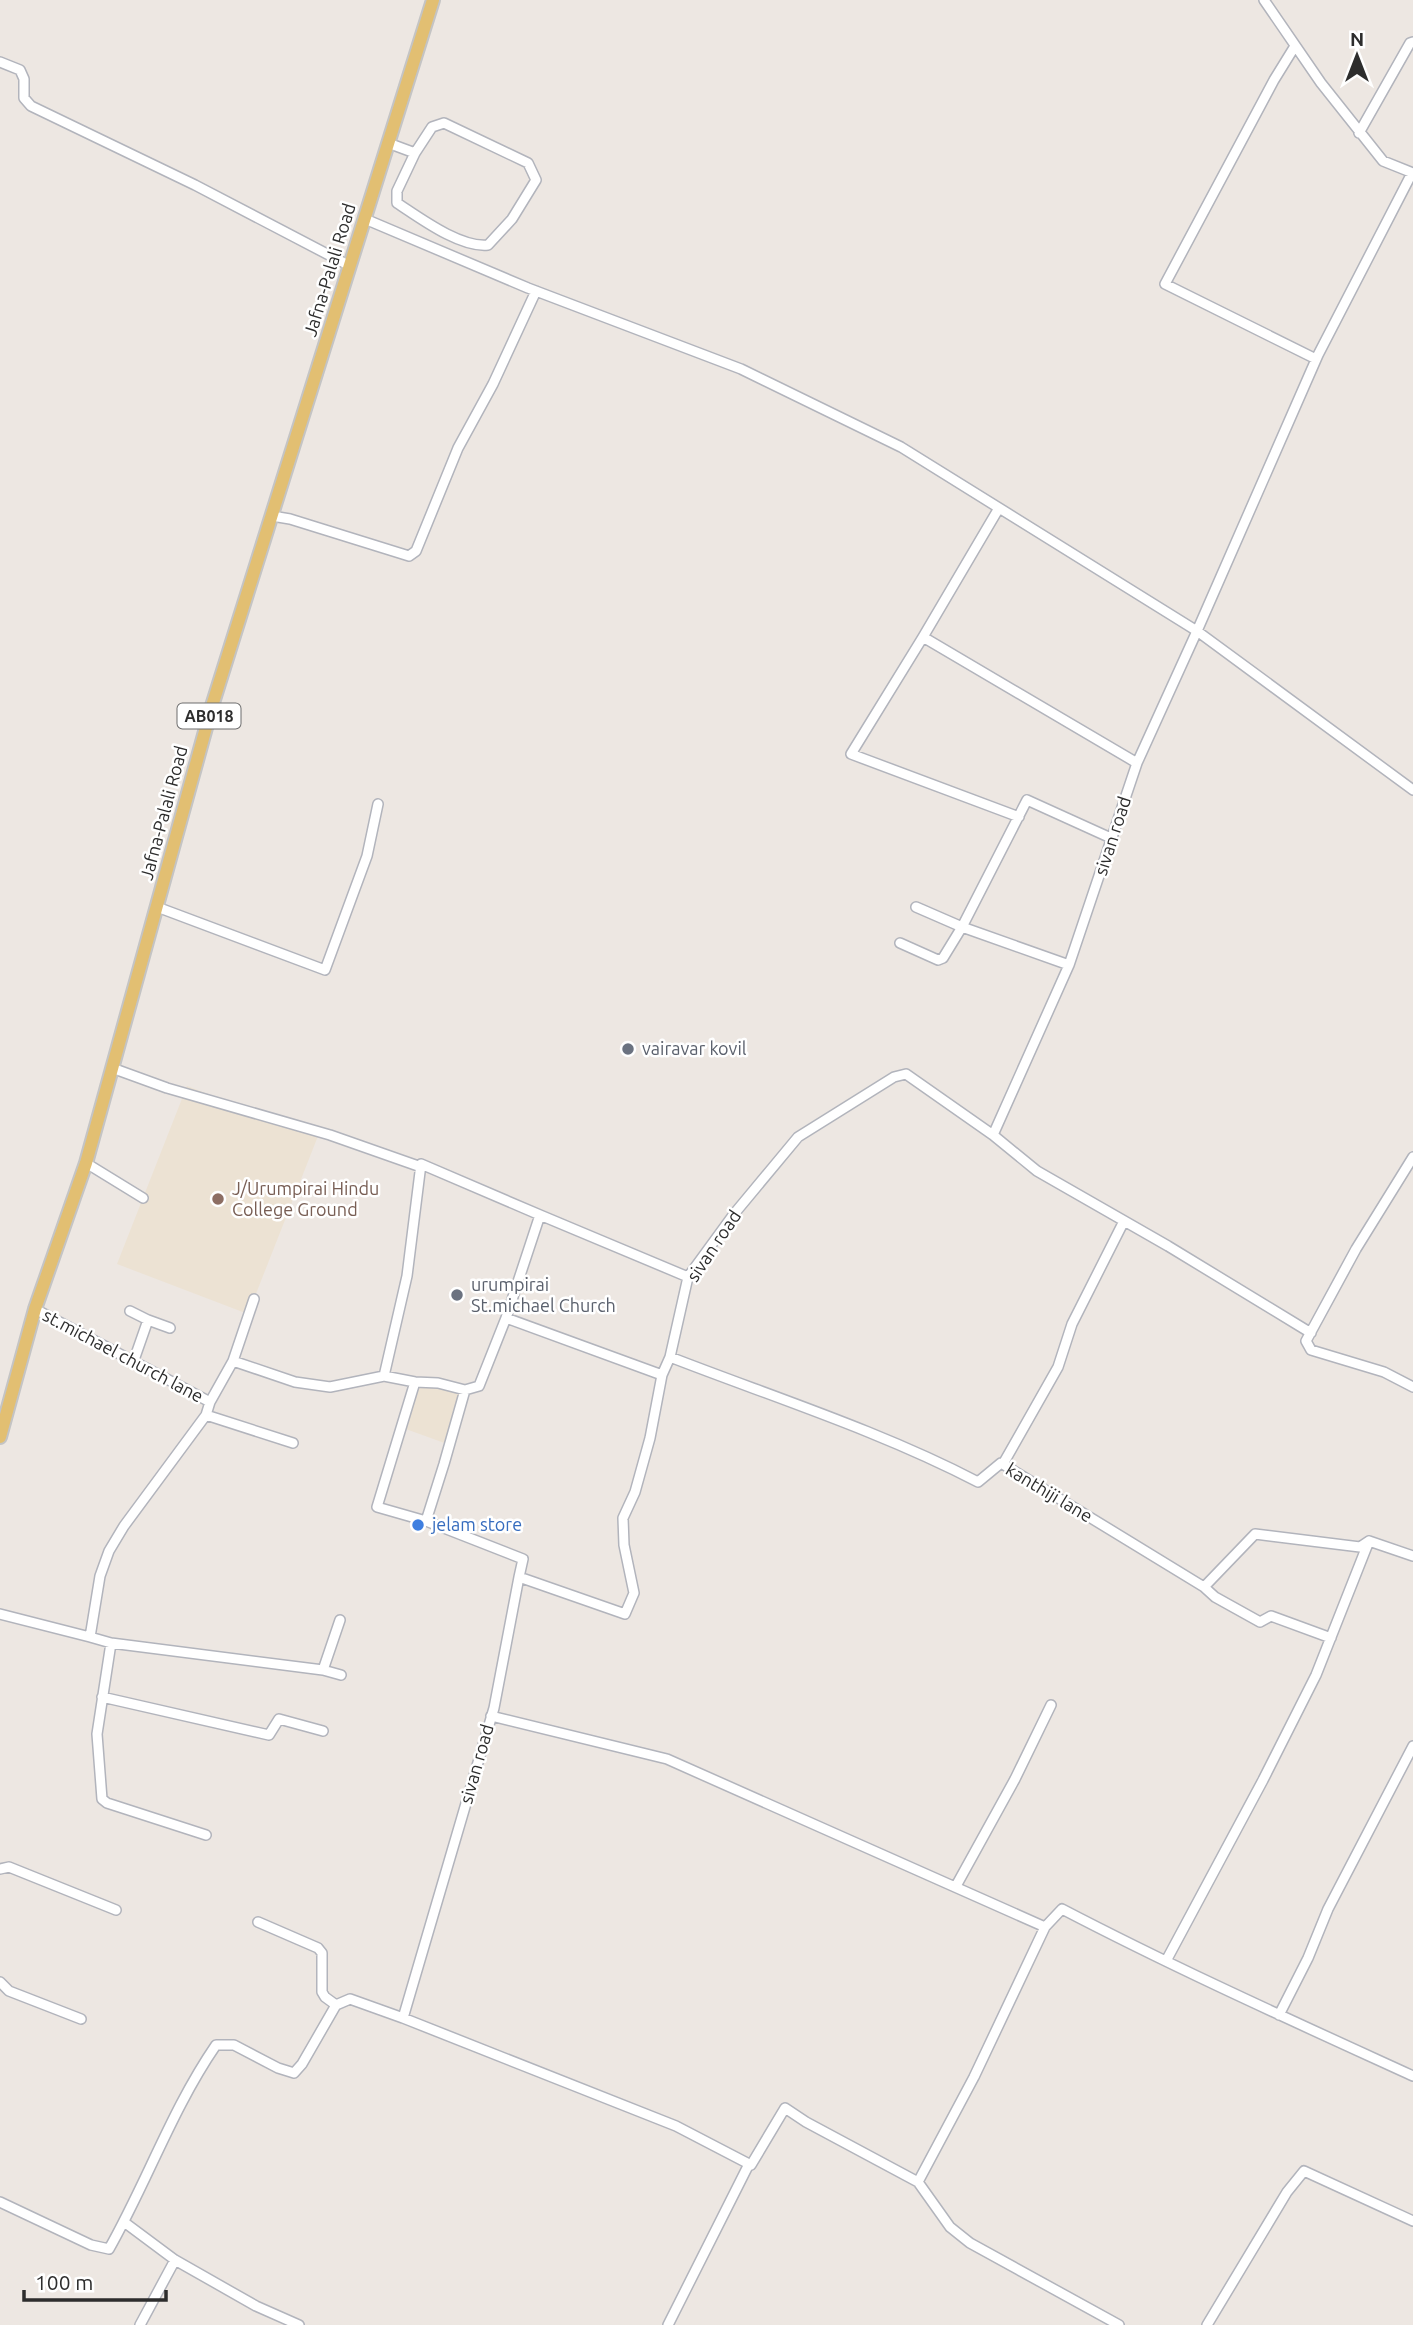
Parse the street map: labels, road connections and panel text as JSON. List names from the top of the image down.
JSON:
{
  "streets": {
    "main road": ["Jafna-Palali Road", "AB018"],
    "street": ["sivan road", "st.michael church lane", "kanthiji lane"]
  },
  "crossings": [
    ["Jafna-Palali Road", "st.michael church lane"],
    ["sivan road", "kanthiji lane"]
  ],
  "places": [
    "vairavar kovil",
    "J/Urumpirai Hindu College Ground",
    "urumpirai St.michael Church",
    "jelam store"
  ],
  "scale_bar": "100 m",
  "north": "top"
}
